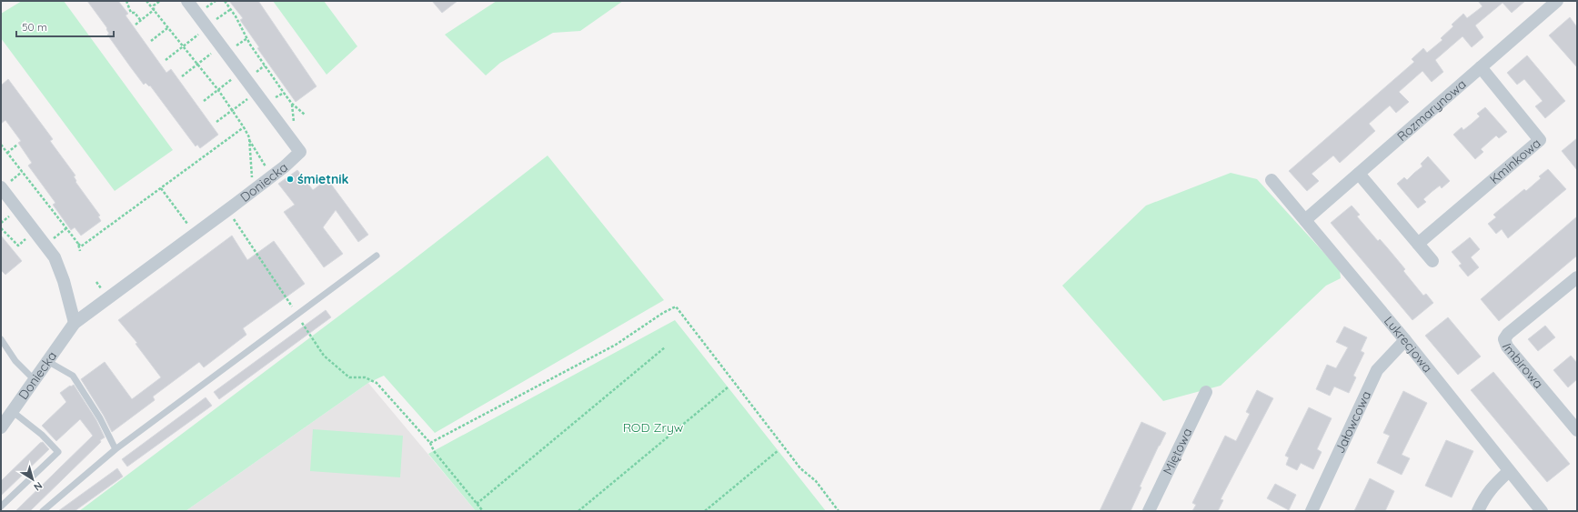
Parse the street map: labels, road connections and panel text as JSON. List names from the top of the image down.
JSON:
{
  "streets": {
    "street": [
      "Rozmarynowa",
      "Kminkowa",
      "Doniecka",
      "Lukrecjowa",
      "Imbirowa",
      "Jałowcowa",
      "Miętowa"
    ]
  },
  "crossings": [
    ["Rozmarynowa", "Kminkowa"],
    ["Rozmarynowa", "Lukrecjowa"],
    ["Lukrecjowa", "Jałowcowa"]
  ],
  "parks": ["ROD Zryw"],
  "places": ["śmietnik"],
  "scale_bar": "50 m",
  "north": "bottom right"
}
